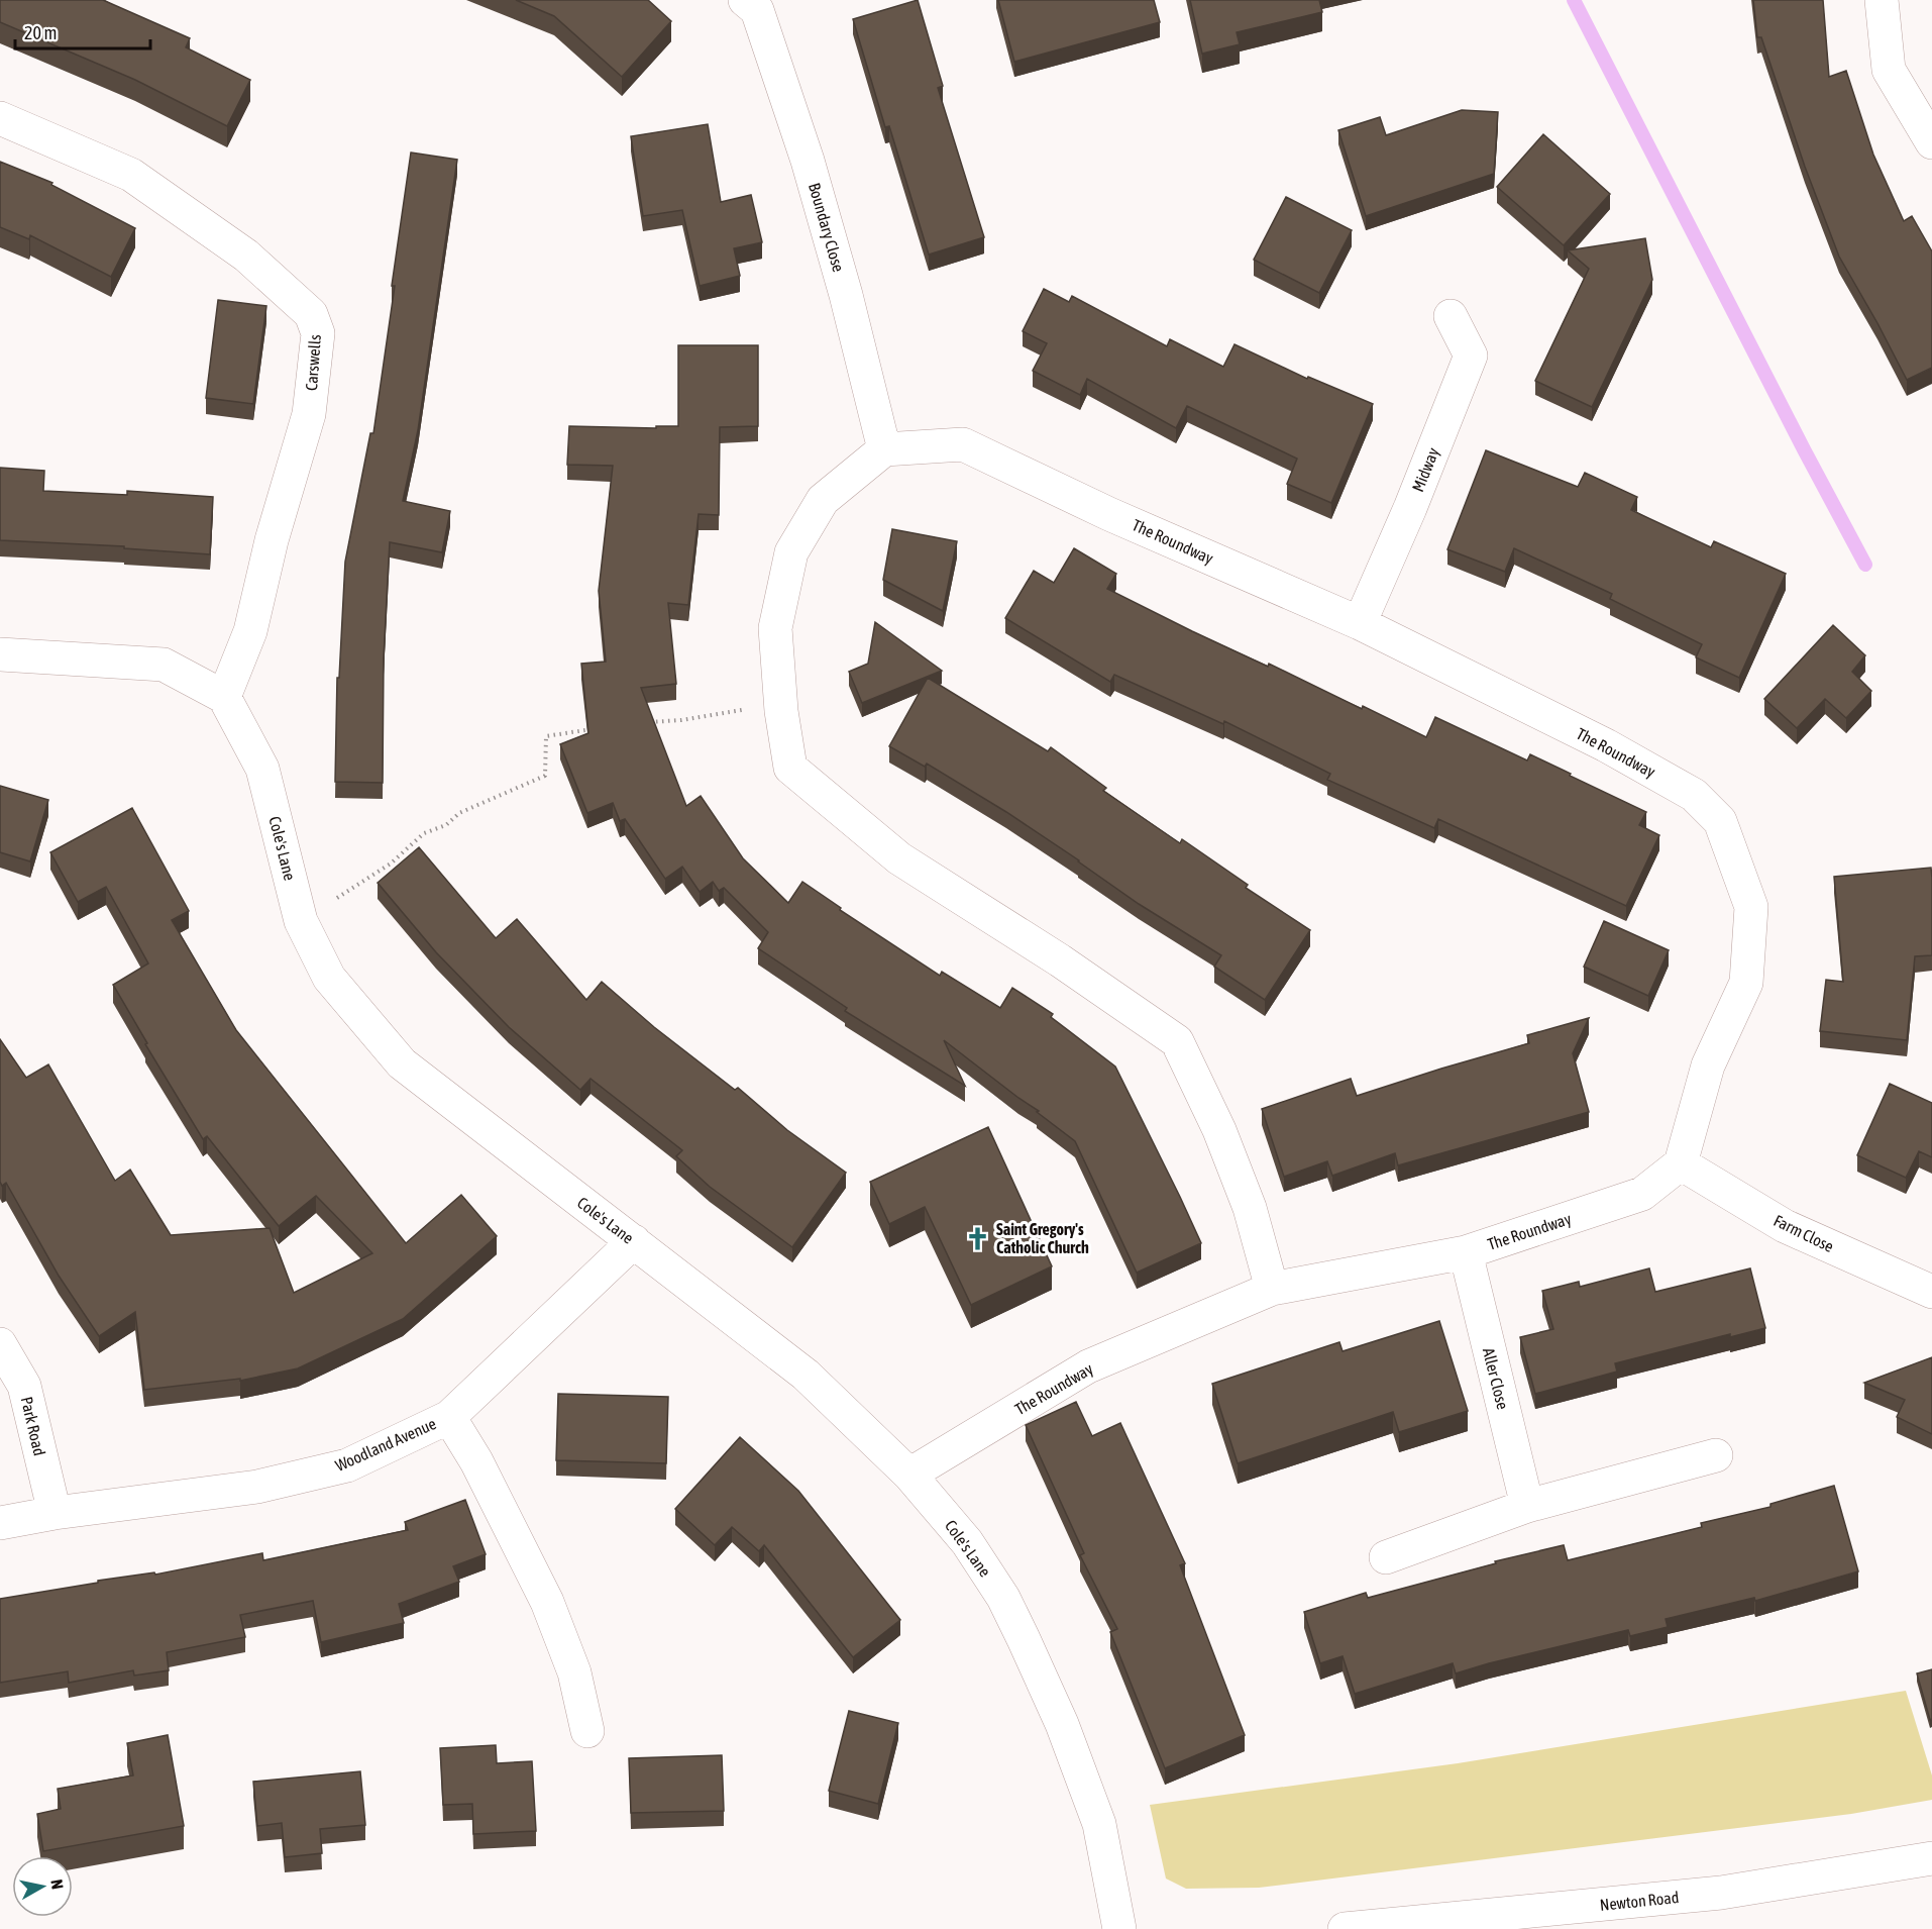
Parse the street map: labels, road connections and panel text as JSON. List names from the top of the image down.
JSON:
{
  "streets": {
    "street": [
      "Boundary Close",
      "Carswells",
      "Midway",
      "The Roundway",
      "Cole's Lane",
      "Farm Close",
      "Aller Close",
      "Park Road",
      "Woodland Avenue",
      "Newton Road"
    ]
  },
  "crossings": [
    ["Boundary Close", "The Roundway"],
    ["Carswells", "Cole's Lane"],
    ["Midway", "The Roundway"],
    ["The Roundway", "Cole's Lane"],
    ["The Roundway", "Farm Close"],
    ["The Roundway", "Aller Close"],
    ["Cole's Lane", "Woodland Avenue"],
    ["Park Road", "Woodland Avenue"]
  ],
  "places": {
    "church": ["Saint Gregory's Catholic Church"]
  },
  "scale_bar": "20 m",
  "north": "right"
}
